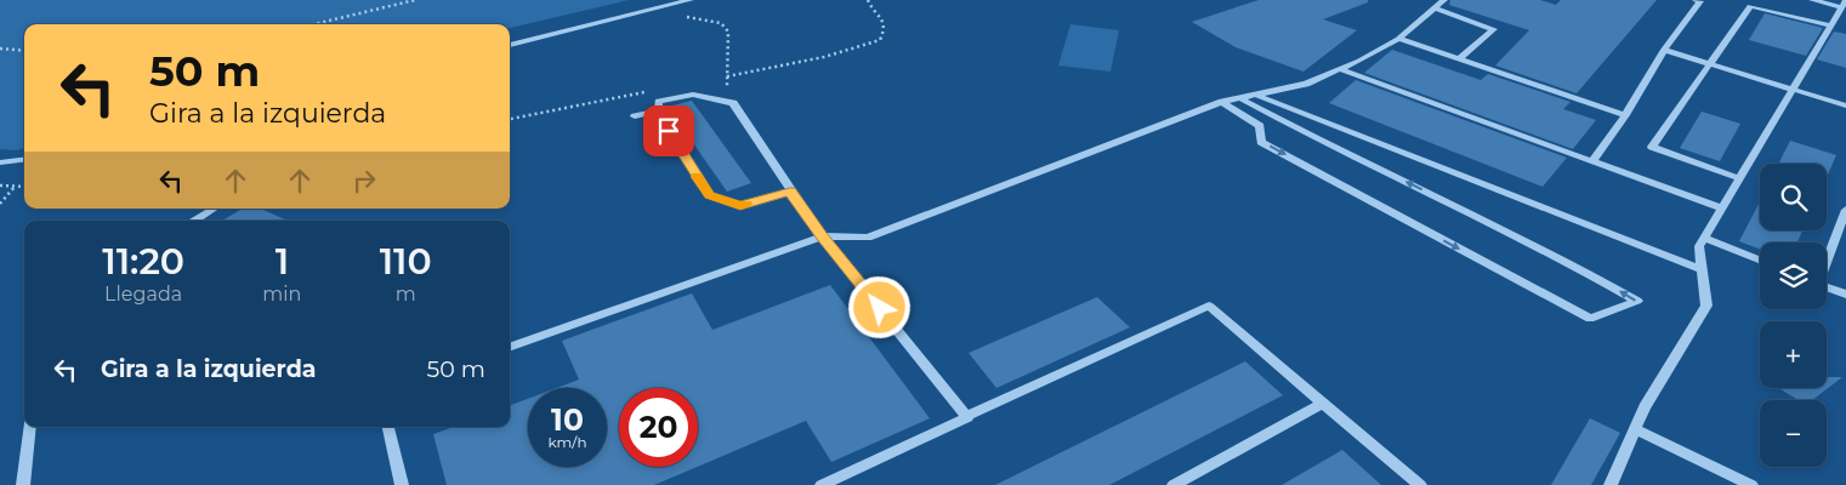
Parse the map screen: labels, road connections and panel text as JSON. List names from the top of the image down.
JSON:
{
  "page": {
    "turn": ["50 m", "Gira a la izquierda"],
    "map_buttons": ["+", "−"],
    "eta": [
      "11:20",
      "Llegada",
      "1",
      "min",
      "110",
      "m"
    ],
    "list": [
      {
        "name": "Gira a la izquierda",
        "value": "50 m"
      }
    ],
    "speed": "10 km/h",
    "limit": "20"
  }
}
